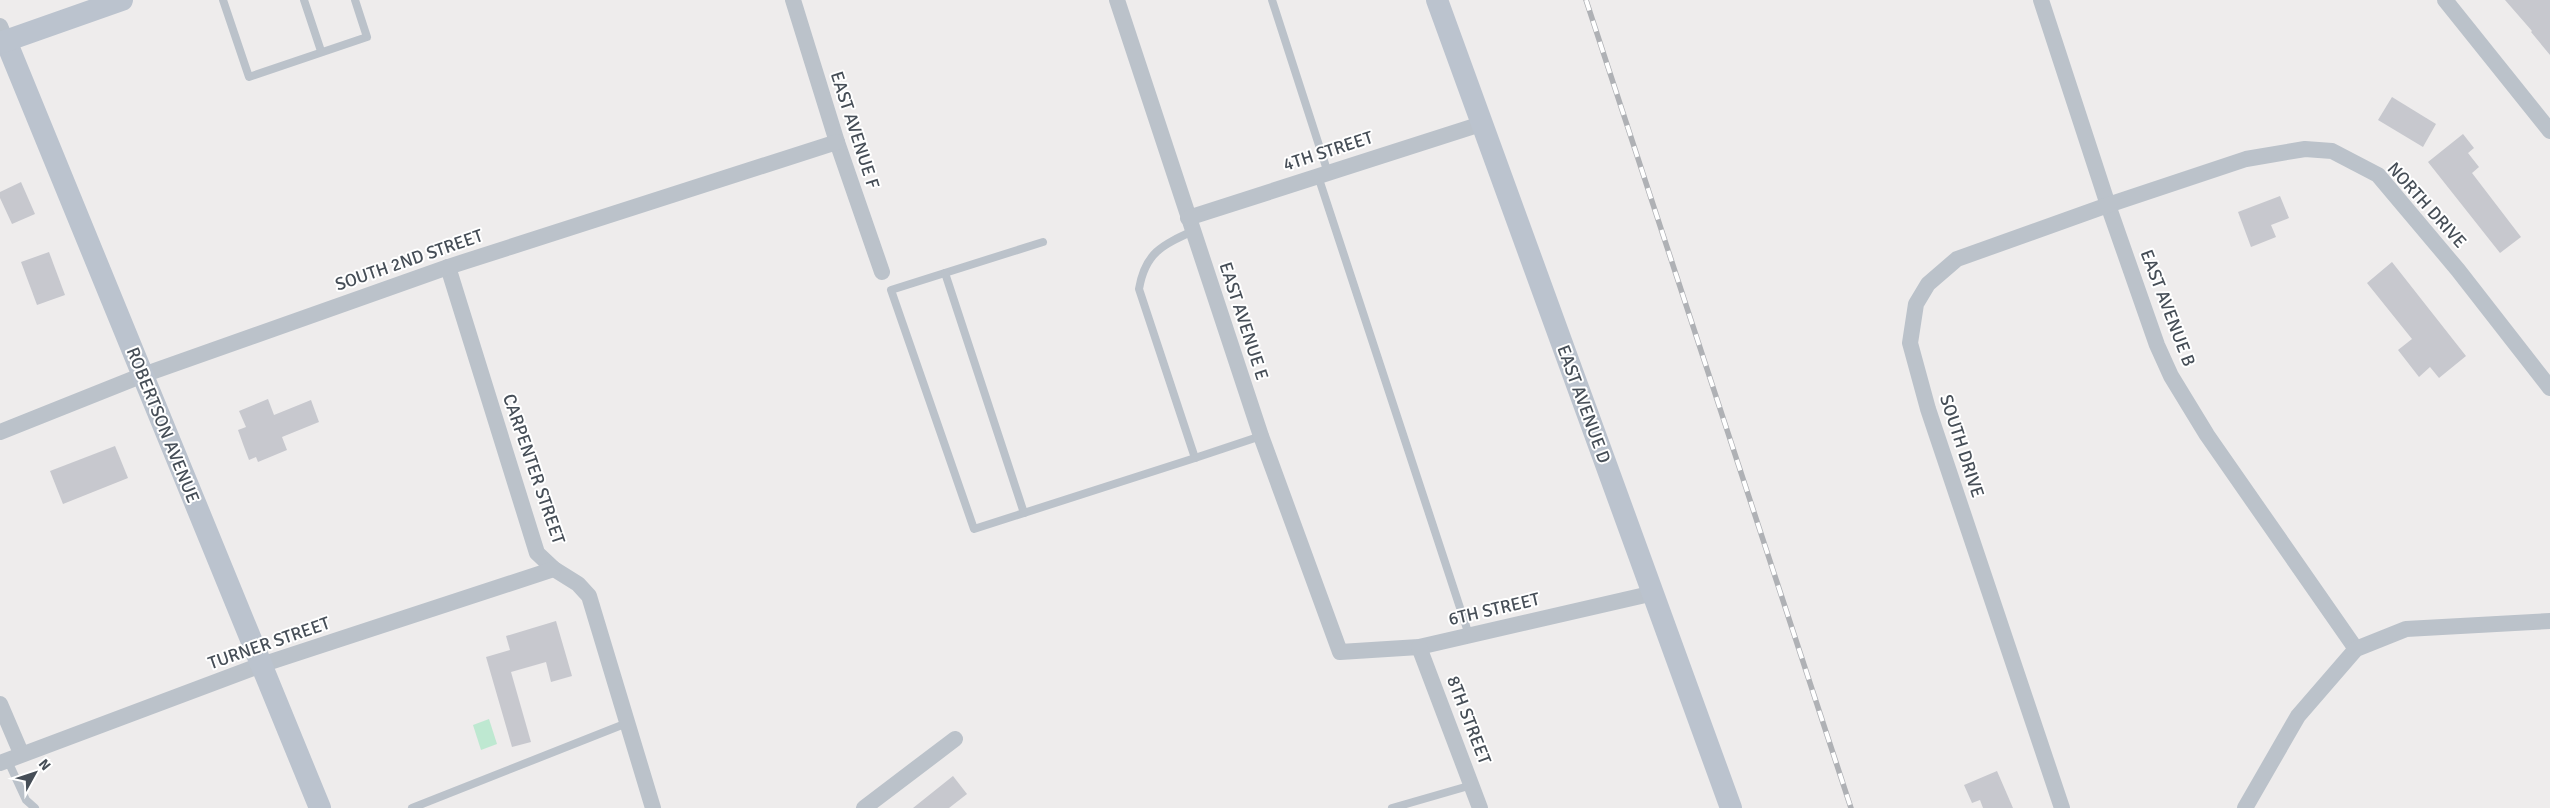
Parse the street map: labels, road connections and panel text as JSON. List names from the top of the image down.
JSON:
{
  "streets": {
    "main road": ["EAST AVENUE D", "ROBERTSON AVENUE"],
    "street": [
      "EAST AVENUE F",
      "4TH STREET",
      "NORTH DRIVE",
      "SOUTH 2ND STREET",
      "EAST AVENUE B",
      "EAST AVENUE E",
      "SOUTH DRIVE",
      "CARPENTER STREET",
      "6TH STREET",
      "TURNER STREET",
      "8TH STREET"
    ]
  },
  "crossings": [
    ["EAST AVENUE F", "SOUTH 2ND STREET"],
    ["4TH STREET", "EAST AVENUE E"],
    ["4TH STREET", "EAST AVENUE D"],
    ["NORTH DRIVE", "EAST AVENUE B"],
    ["NORTH DRIVE", "SOUTH DRIVE"],
    ["SOUTH 2ND STREET", "ROBERTSON AVENUE"],
    ["SOUTH 2ND STREET", "CARPENTER STREET"],
    ["EAST AVENUE B", "SOUTH DRIVE"],
    ["EAST AVENUE E", "6TH STREET"],
    ["EAST AVENUE D", "6TH STREET"],
    ["ROBERTSON AVENUE", "TURNER STREET"],
    ["CARPENTER STREET", "TURNER STREET"],
    ["6TH STREET", "8TH STREET"]
  ],
  "north": "top right"
}
